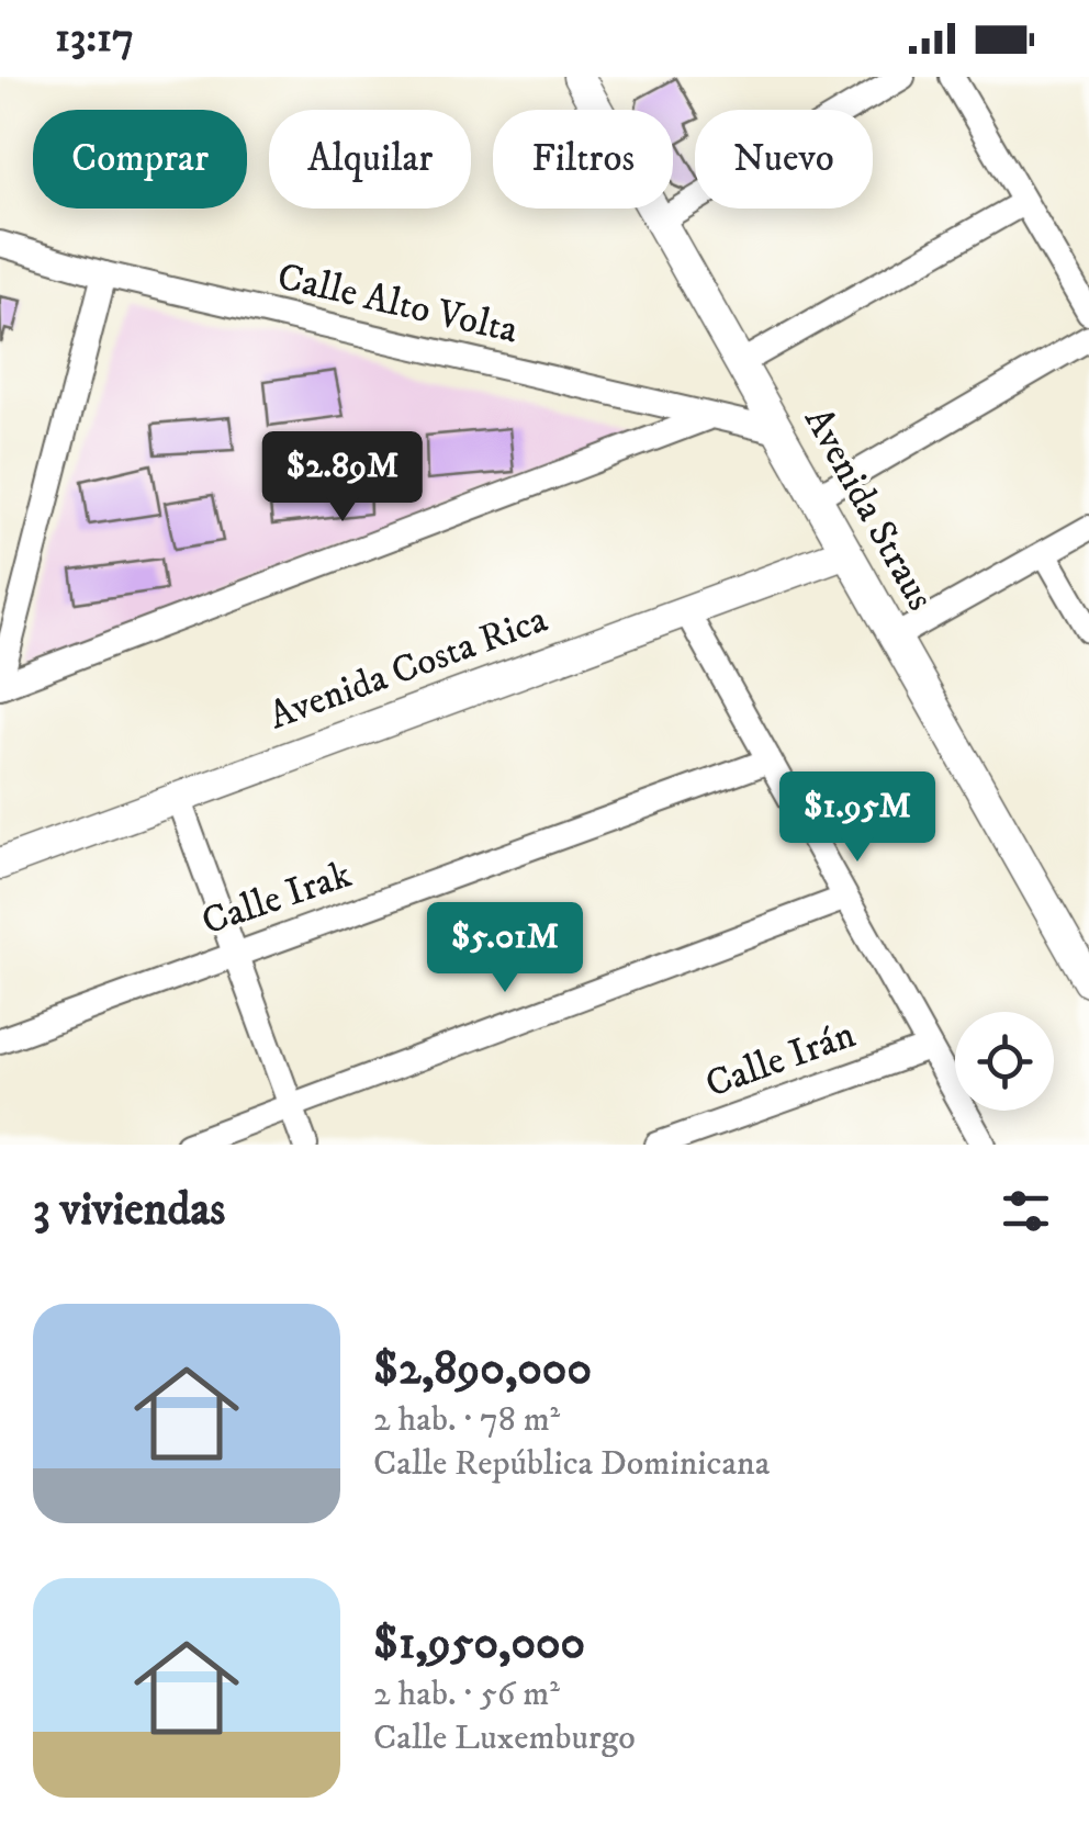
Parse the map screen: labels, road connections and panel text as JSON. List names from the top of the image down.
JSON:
{
  "streets": {
    "street": [
      "Calle Alto Volta",
      "Avenida Straus",
      "Avenida Costa Rica",
      "Calle Irak",
      "Calle Irán"
    ]
  },
  "crossings": [
    ["Calle Alto Volta", "Avenida Straus"],
    ["Avenida Straus", "Avenida Costa Rica"]
  ],
  "page": {
    "status": "13:17",
    "chip": [
      "Comprar",
      "Alquilar",
      "Filtros",
      "Nuevo"
    ],
    "price": ["$2.89M", "$1.95M", "$5.01M"],
    "heading": "3 viviendas",
    "list": [
      {
        "name": "$2,890,000",
        "note": "2 hab. · 78 m² · Calle República Dominicana"
      },
      {
        "name": "$1,950,000",
        "note": "2 hab. · 56 m² · Calle Luxemburgo"
      }
    ]
  }
}
